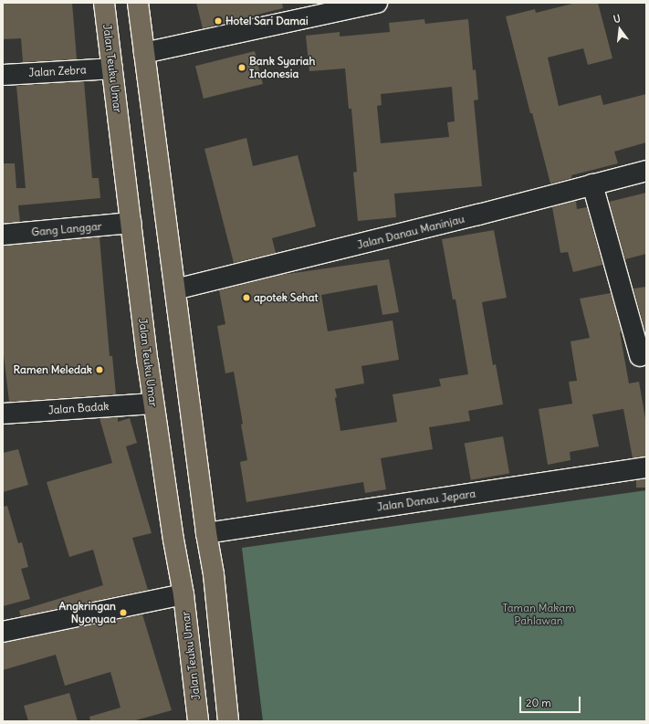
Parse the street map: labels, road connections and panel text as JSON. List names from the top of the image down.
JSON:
{
  "streets": {
    "highway": ["Jalan Teuku Umar"],
    "street": [
      "Jalan Zebra",
      "Gang Langgar",
      "Jalan Danau Maninjau",
      "Jalan Badak",
      "Jalan Danau Jepara"
    ]
  },
  "crossings": [
    ["Jalan Teuku Umar", "Jalan Zebra"],
    ["Jalan Teuku Umar", "Gang Langgar"],
    ["Jalan Teuku Umar", "Jalan Badak"]
  ],
  "parks": ["Taman Makam Pahlawan"],
  "places": [
    "Hotel Sari Damai",
    "Bank Syariah Indonesia",
    "apotek Sehat",
    "Ramen Meledak",
    "Angkringan Nyonyaa"
  ],
  "scale_bar": "20 m",
  "north": "top"
}
